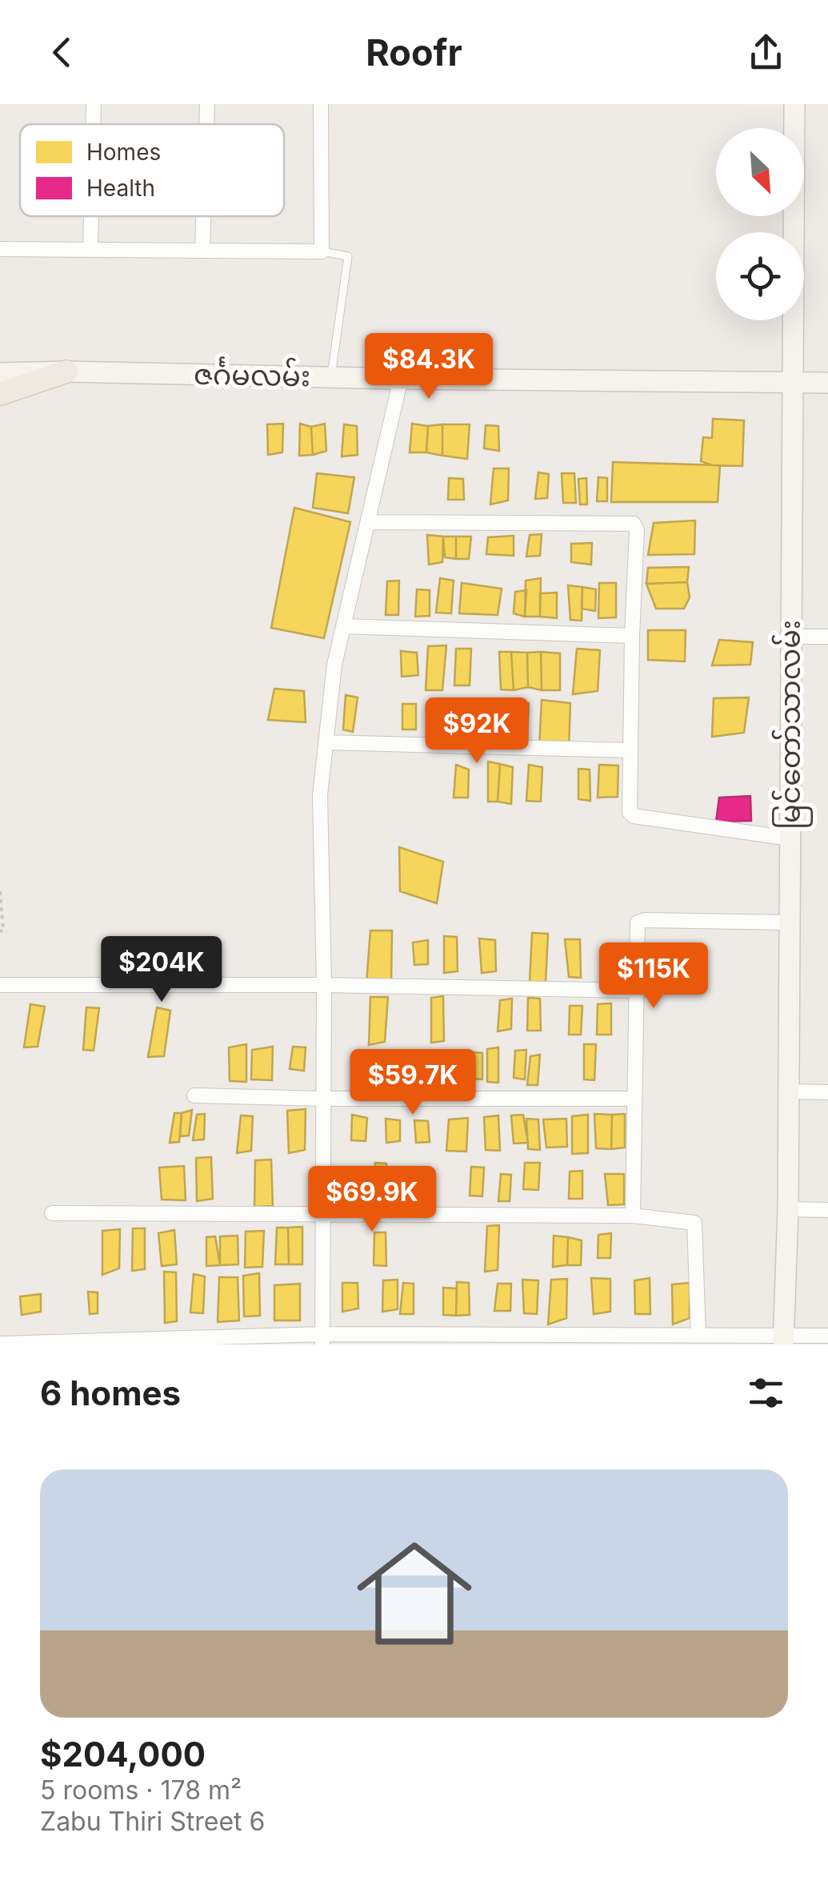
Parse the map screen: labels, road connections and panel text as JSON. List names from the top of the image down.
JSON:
{
  "streets": {
    "main road": ["ဇင်္ဂမလမ်း", "မြင်တော်သာလမ်း"]
  },
  "crossings": [
    ["ဇင်္ဂမလမ်း", "မြင်တော်သာလမ်း"]
  ],
  "legend": ["Homes", "Health"],
  "north": "bottom right",
  "page": {
    "header": "Roofr",
    "price": [
      "$84.3K",
      "$92K",
      "$204K",
      "$115K",
      "$59.7K",
      "$69.9K"
    ],
    "heading": "6 homes",
    "list": [
      {
        "name": "$204,000",
        "note": "5 rooms · 178 m² · Zabu Thiri Street 6"
      }
    ]
  }
}
